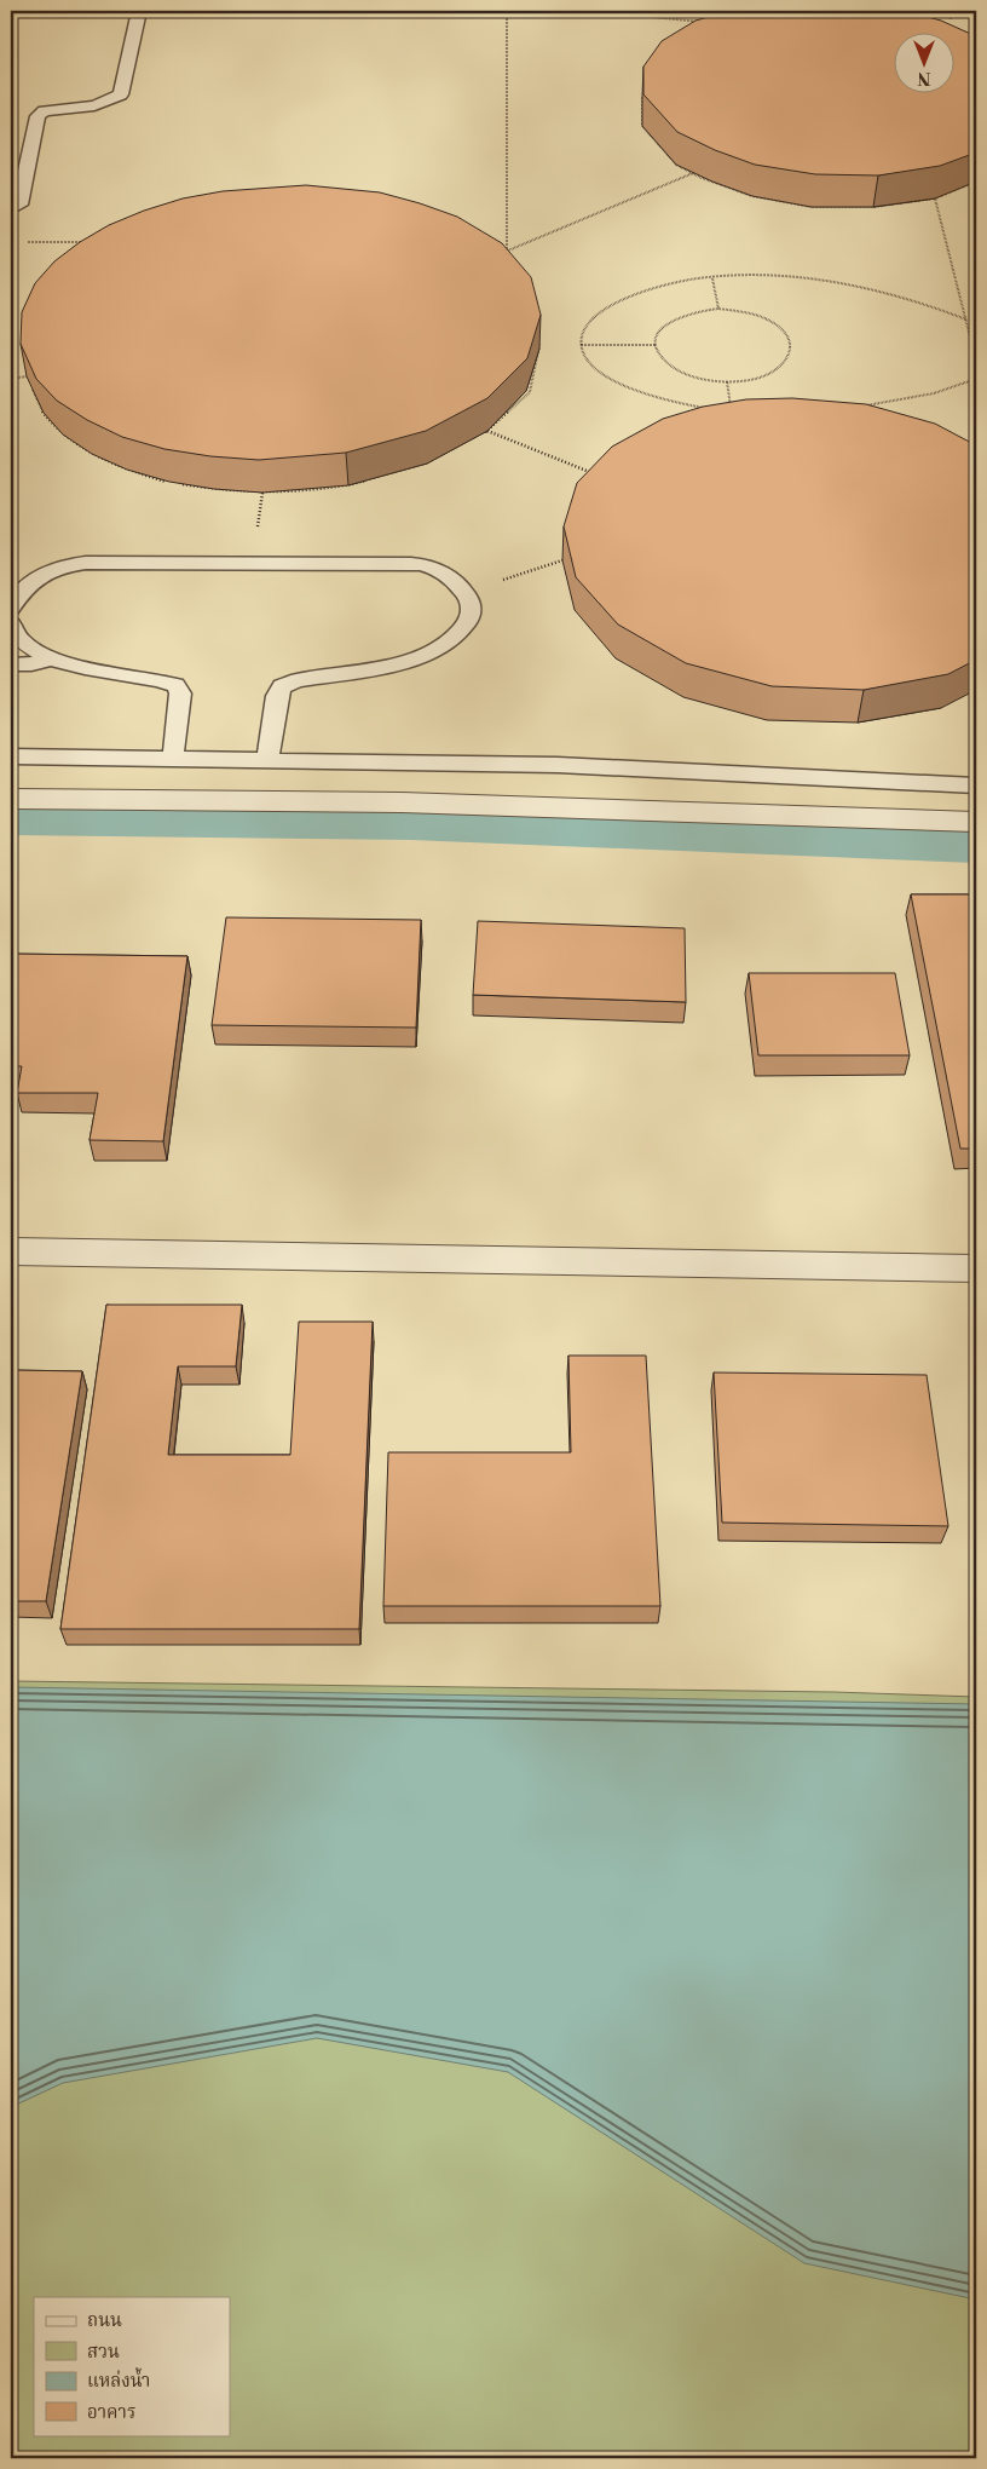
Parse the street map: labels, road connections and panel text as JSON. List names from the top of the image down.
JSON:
{
  "legend": [
    "ถนน",
    "สวน",
    "แหล่งน้ำ",
    "อาคาร"
  ],
  "north": "bottom"
}
